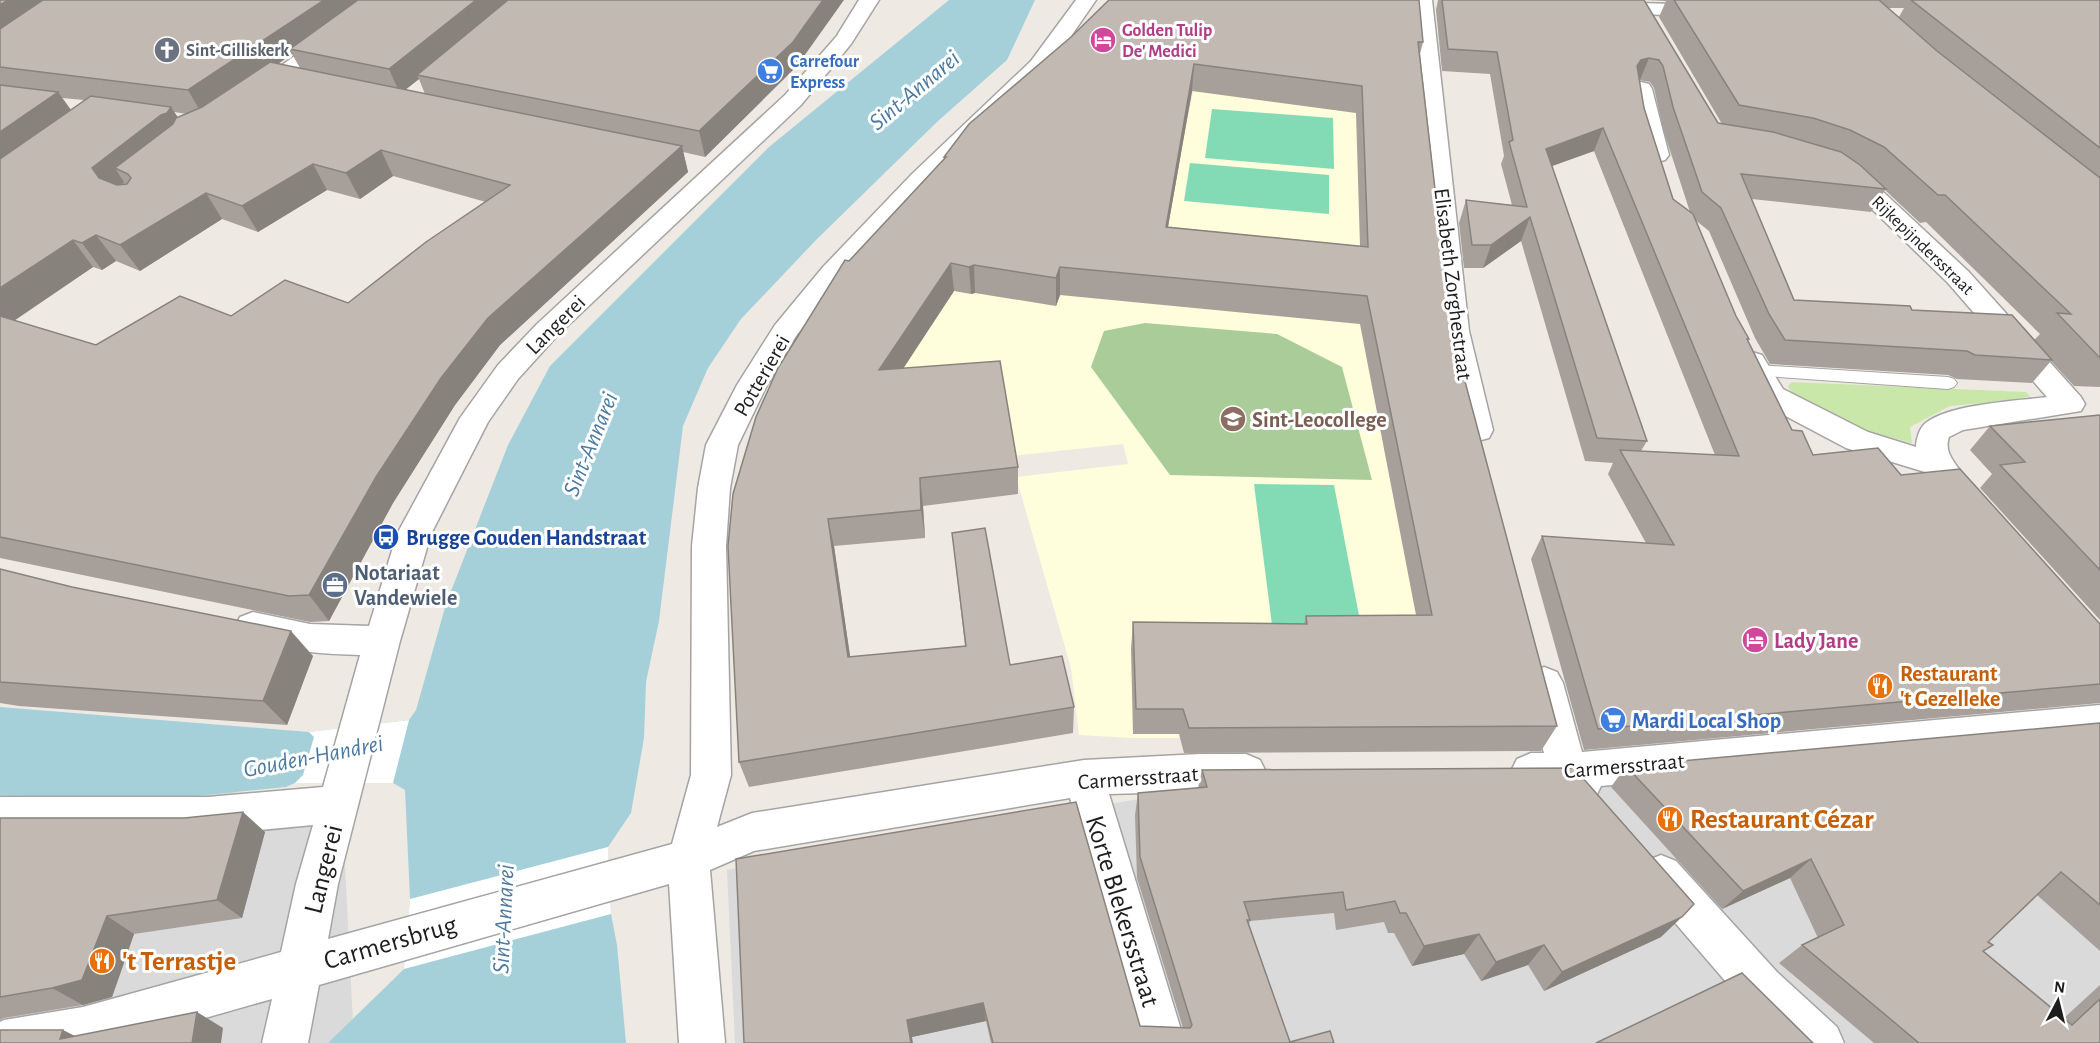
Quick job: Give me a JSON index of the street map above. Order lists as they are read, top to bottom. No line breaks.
{"streets":{"street":["Rijkepijndersstraat","Elisabeth Zorghestraat","Langerei","Potterierei","Carmersstraat","Korte Blekersstraat","Carmersbrug"]},"crossings":[["Langerei","Carmersbrug"],["Potterierei","Carmersstraat"],["Potterierei","Carmersbrug"],["Carmersstraat","Korte Blekersstraat"],["Carmersstraat","Carmersbrug"]],"water":["Sint-Annarei","Gouden-Handrei"],"places":{"hotel":["Golden Tulip De' Medici","Lady Jane"],"church":["Sint-Gilliskerk"],"supermarket":["Carrefour Express","Mardi Local Shop"],"school or university":["Sint-Leocollege"],"bus stop":["Brugge Gouden Handstraat"],"office":["Notariaat Vandewiele"],"restaurant":["Restaurant 't Gezelleke","Restaurant Cézar","'t Terrastje"]},"north":"top"}
